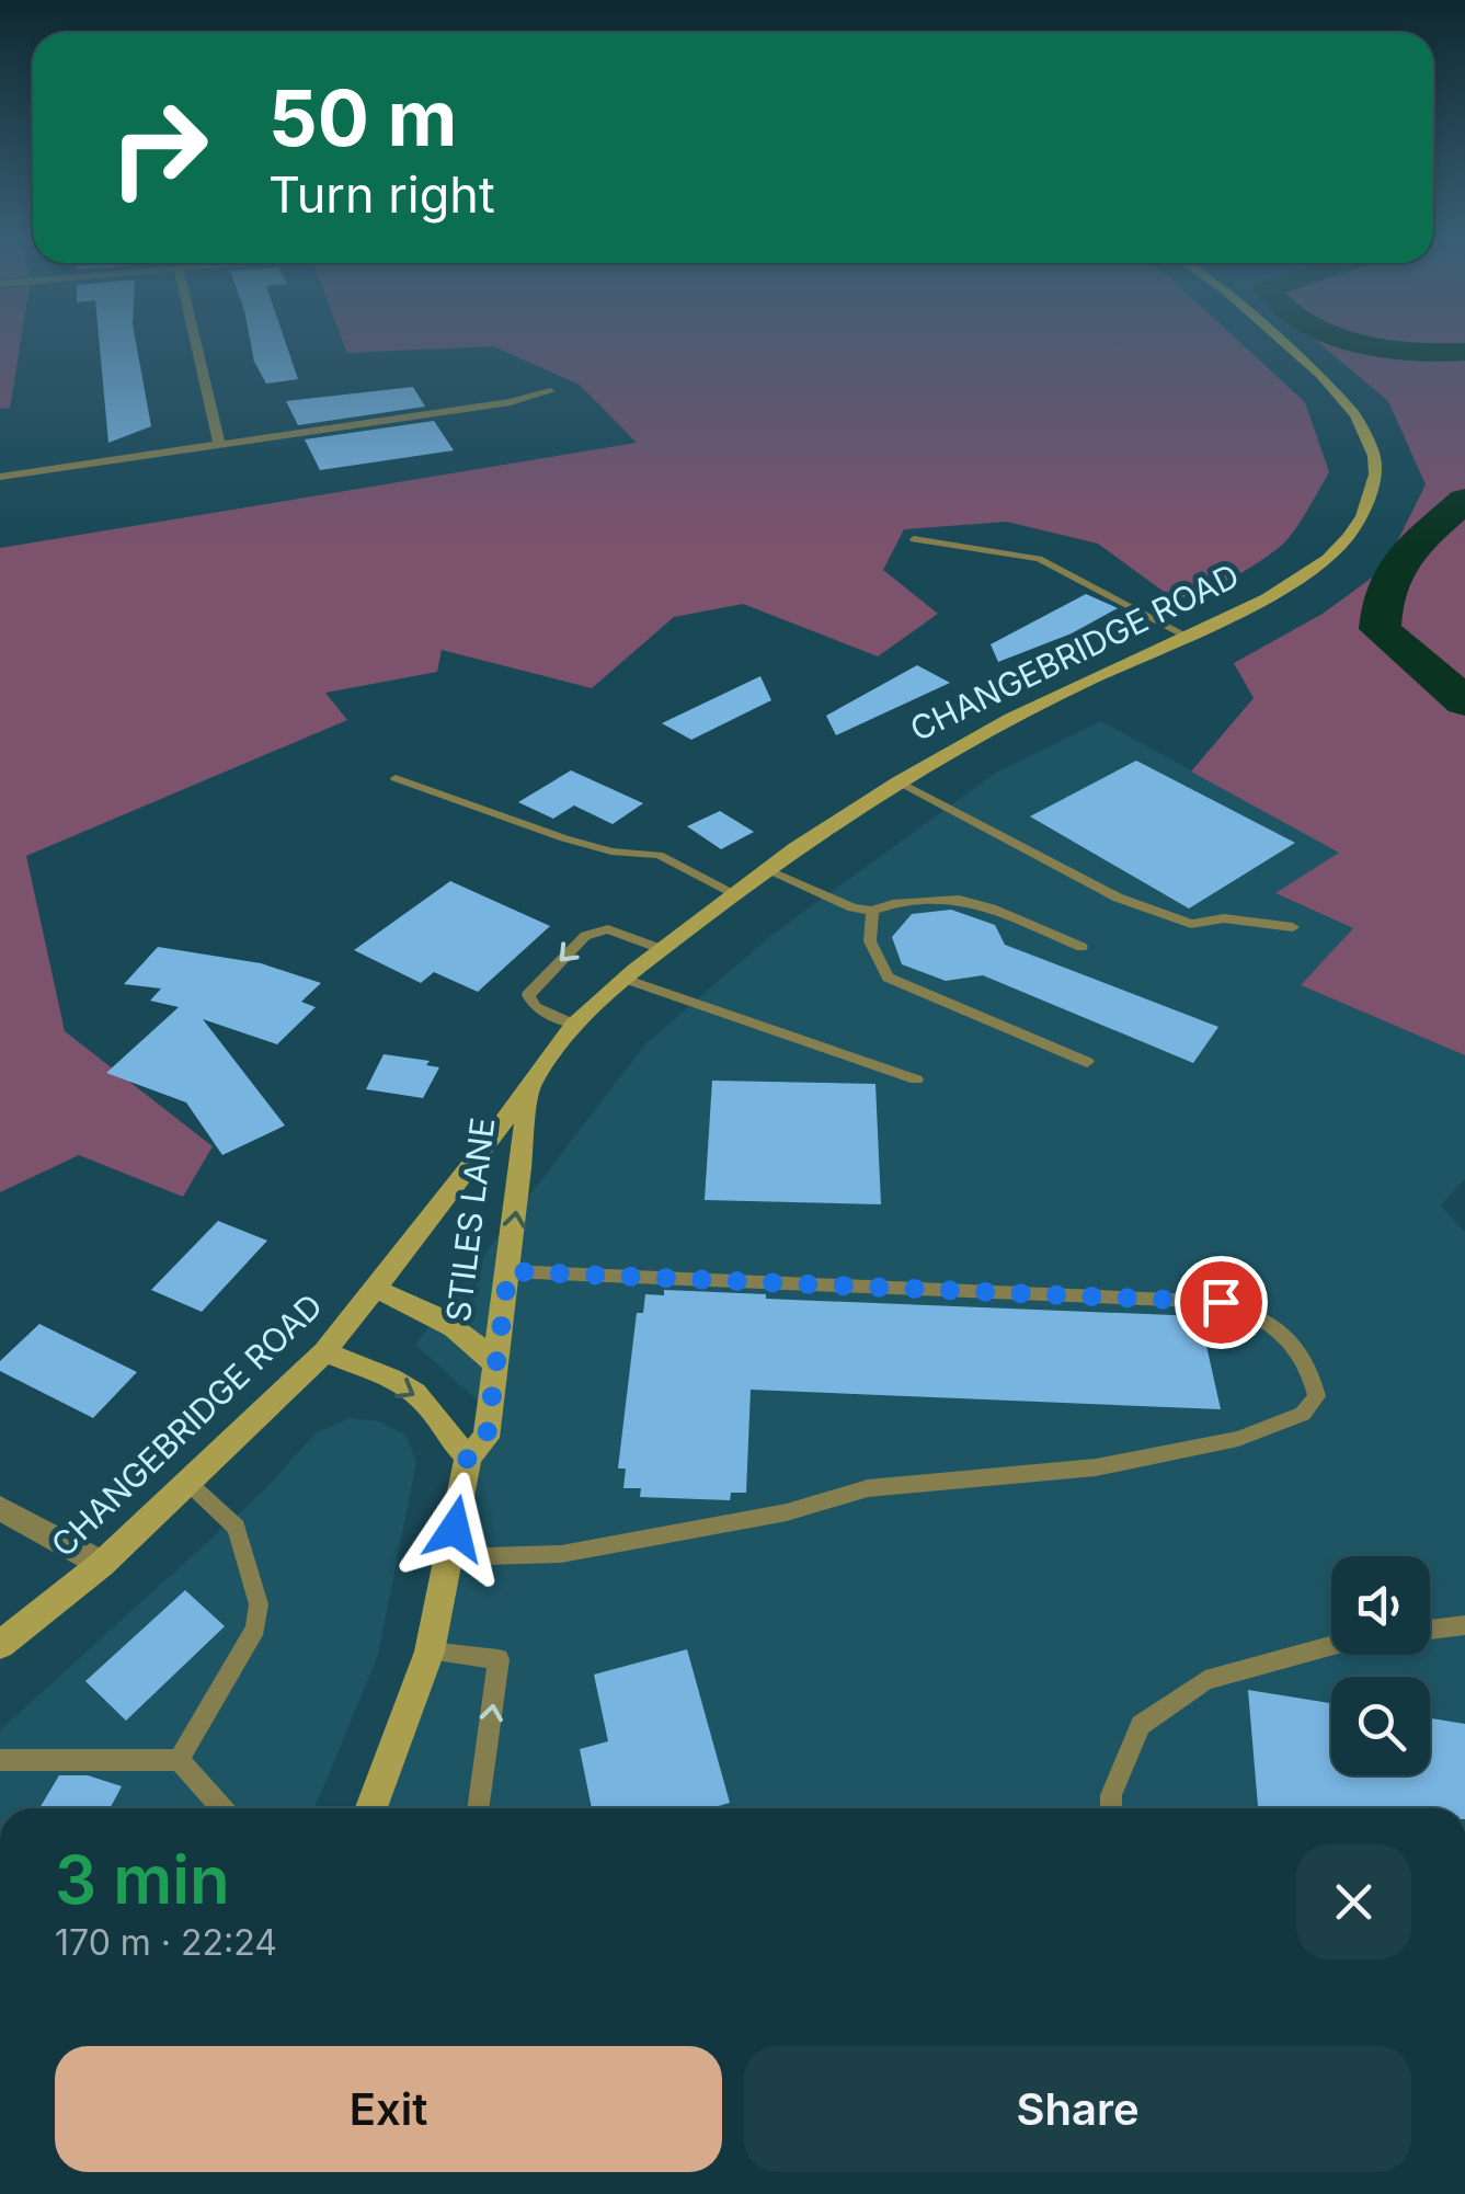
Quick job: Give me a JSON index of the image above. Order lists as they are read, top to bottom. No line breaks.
{"streets":{"main road":["CHANGEBRIDGE ROAD","STILES LANE"]},"crossings":[["CHANGEBRIDGE ROAD","STILES LANE"]],"page":{"turn":["50 m","Turn right"],"heading":["3 min","170 m · 22:24"],"buttons":["Exit","Share"]}}
